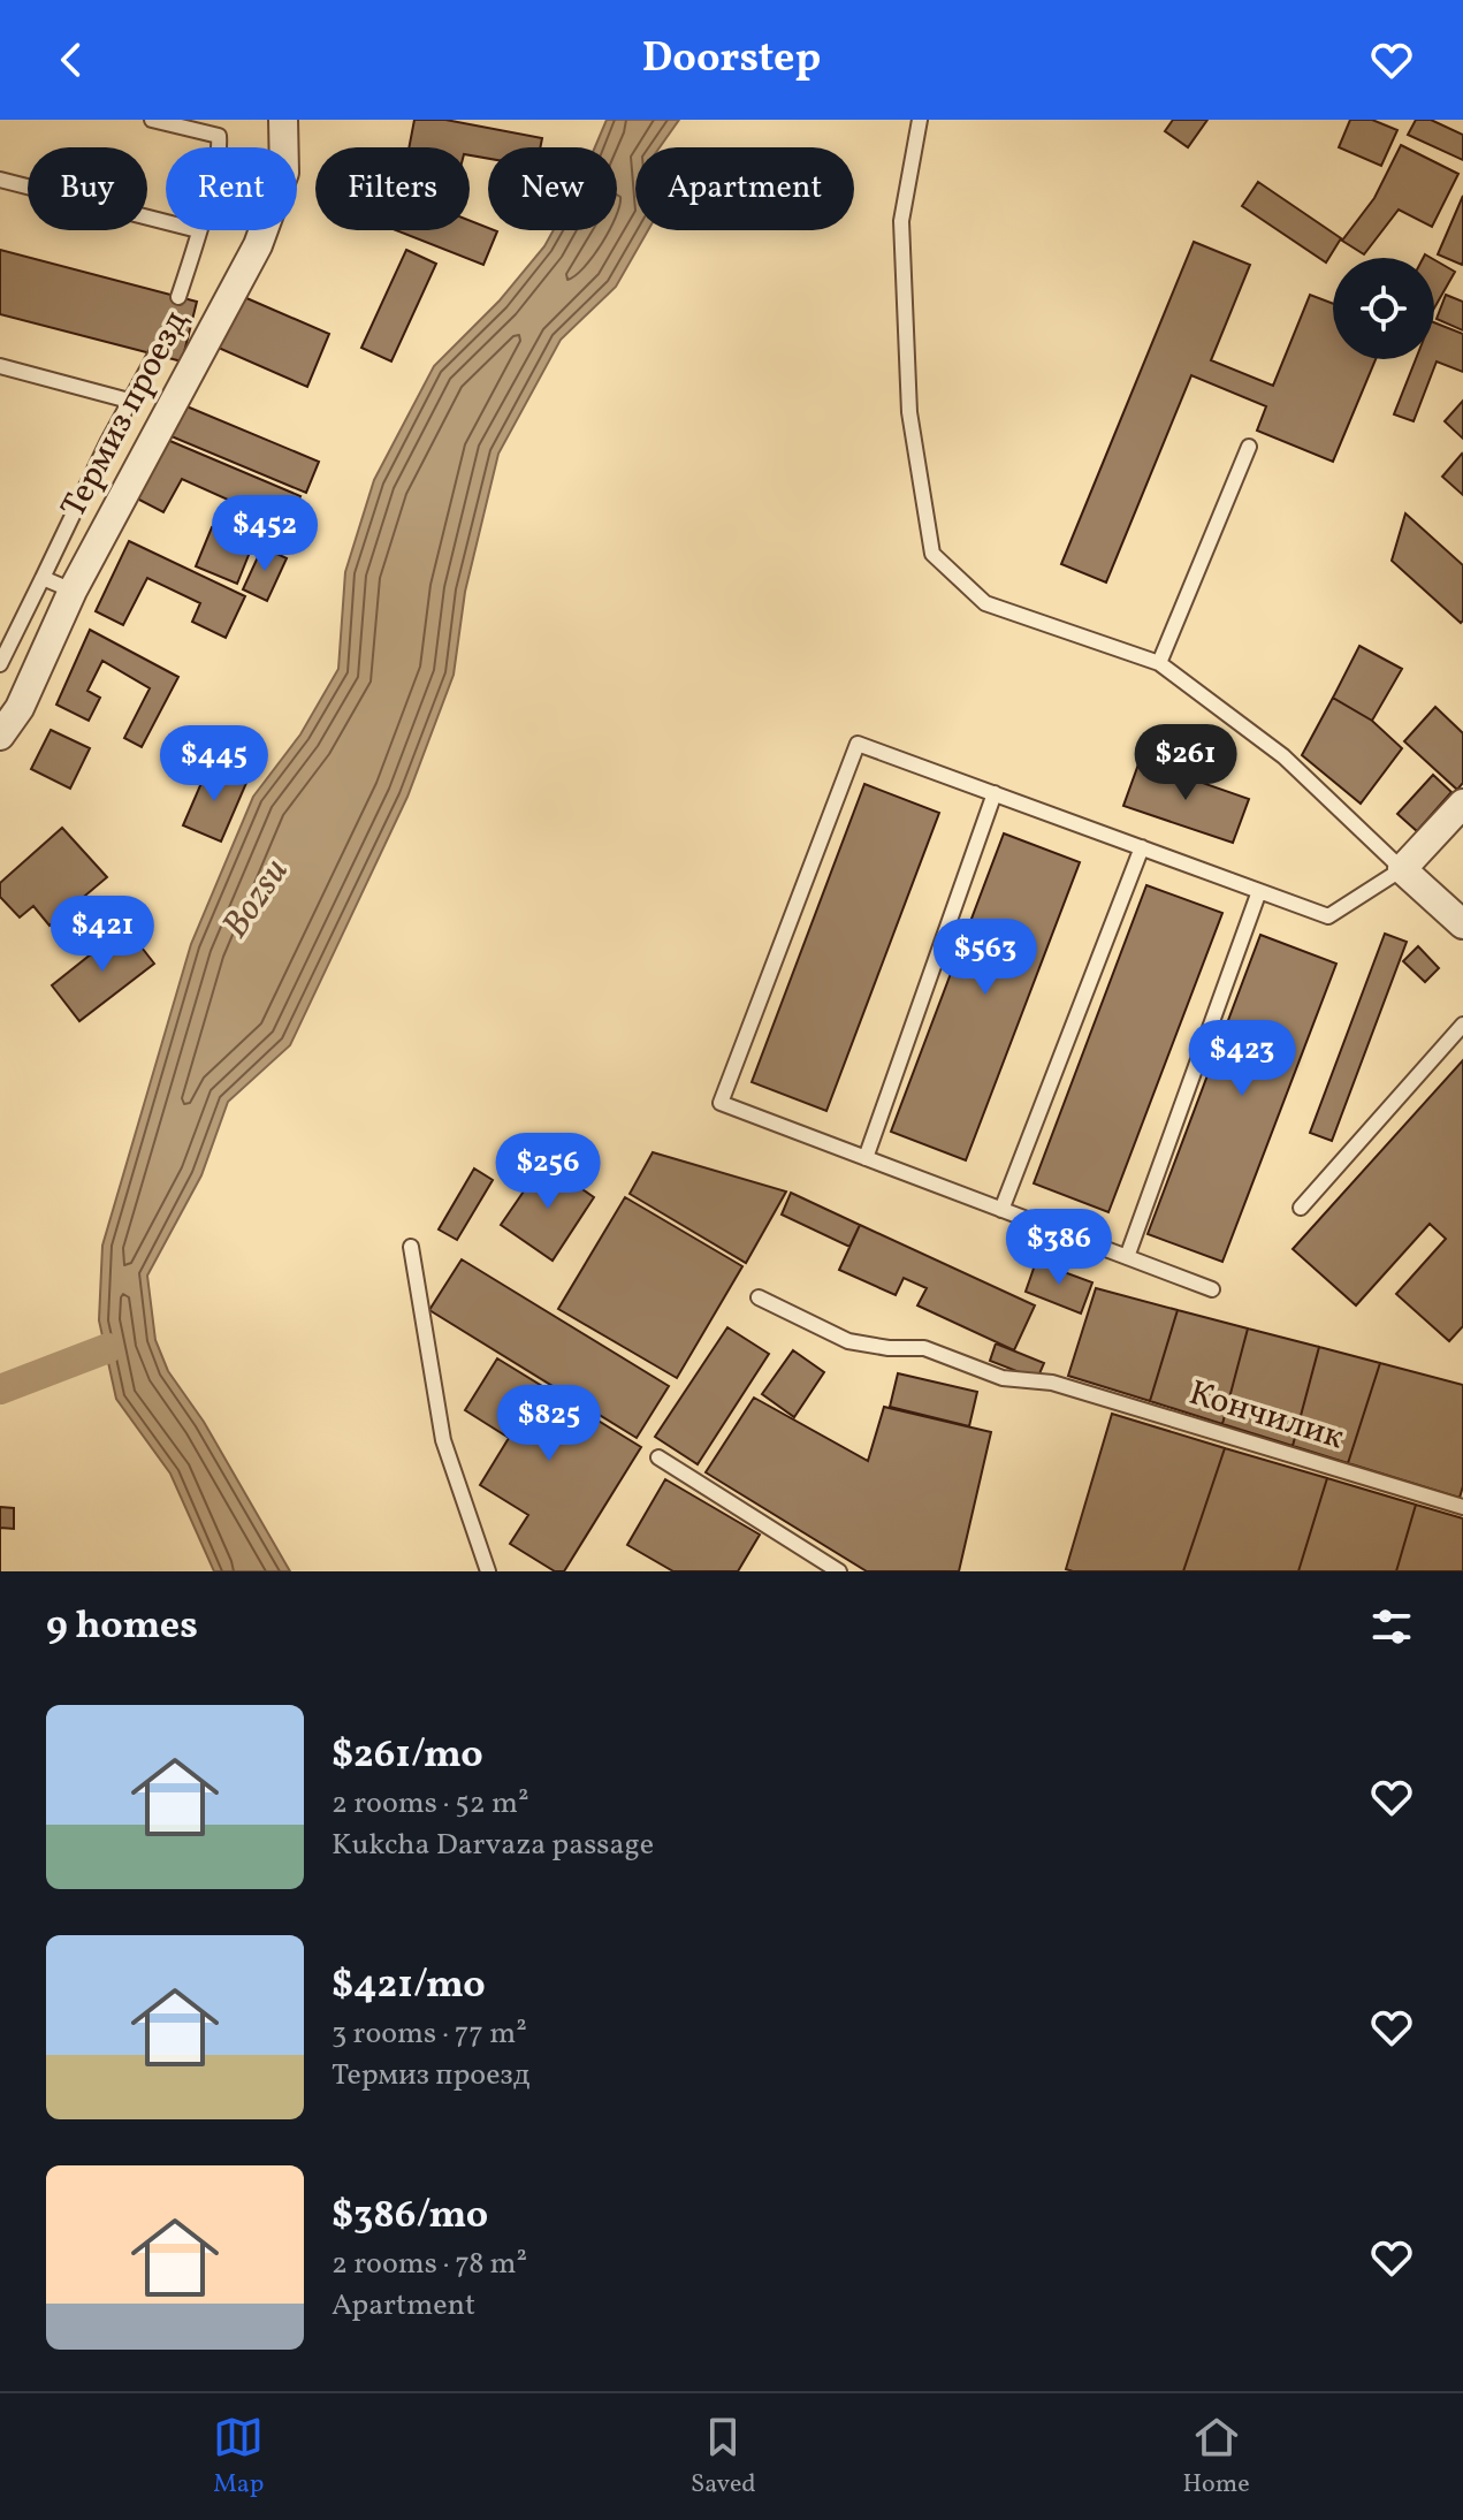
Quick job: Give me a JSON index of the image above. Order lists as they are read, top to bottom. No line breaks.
{"streets":{"street":["Термиз проезд"],"lane":["Кончилик"]},"water":["Bozsu"],"page":{"header":"Doorstep","chip":["Buy","Rent","Filters","New","Apartment"],"price":["$452","$261","$445","$421","$563","$423","$256","$386","$825"],"heading":"9 homes","list":[{"name":"$261/mo","note":"2 rooms · 52 m² · Kukcha Darvaza passage"},{"name":"$421/mo","note":"3 rooms · 77 m² · Термиз проезд"},{"name":"$386/mo","note":"2 rooms · 78 m² · Apartment"}],"tabs":["Map","Saved","Home"]}}
